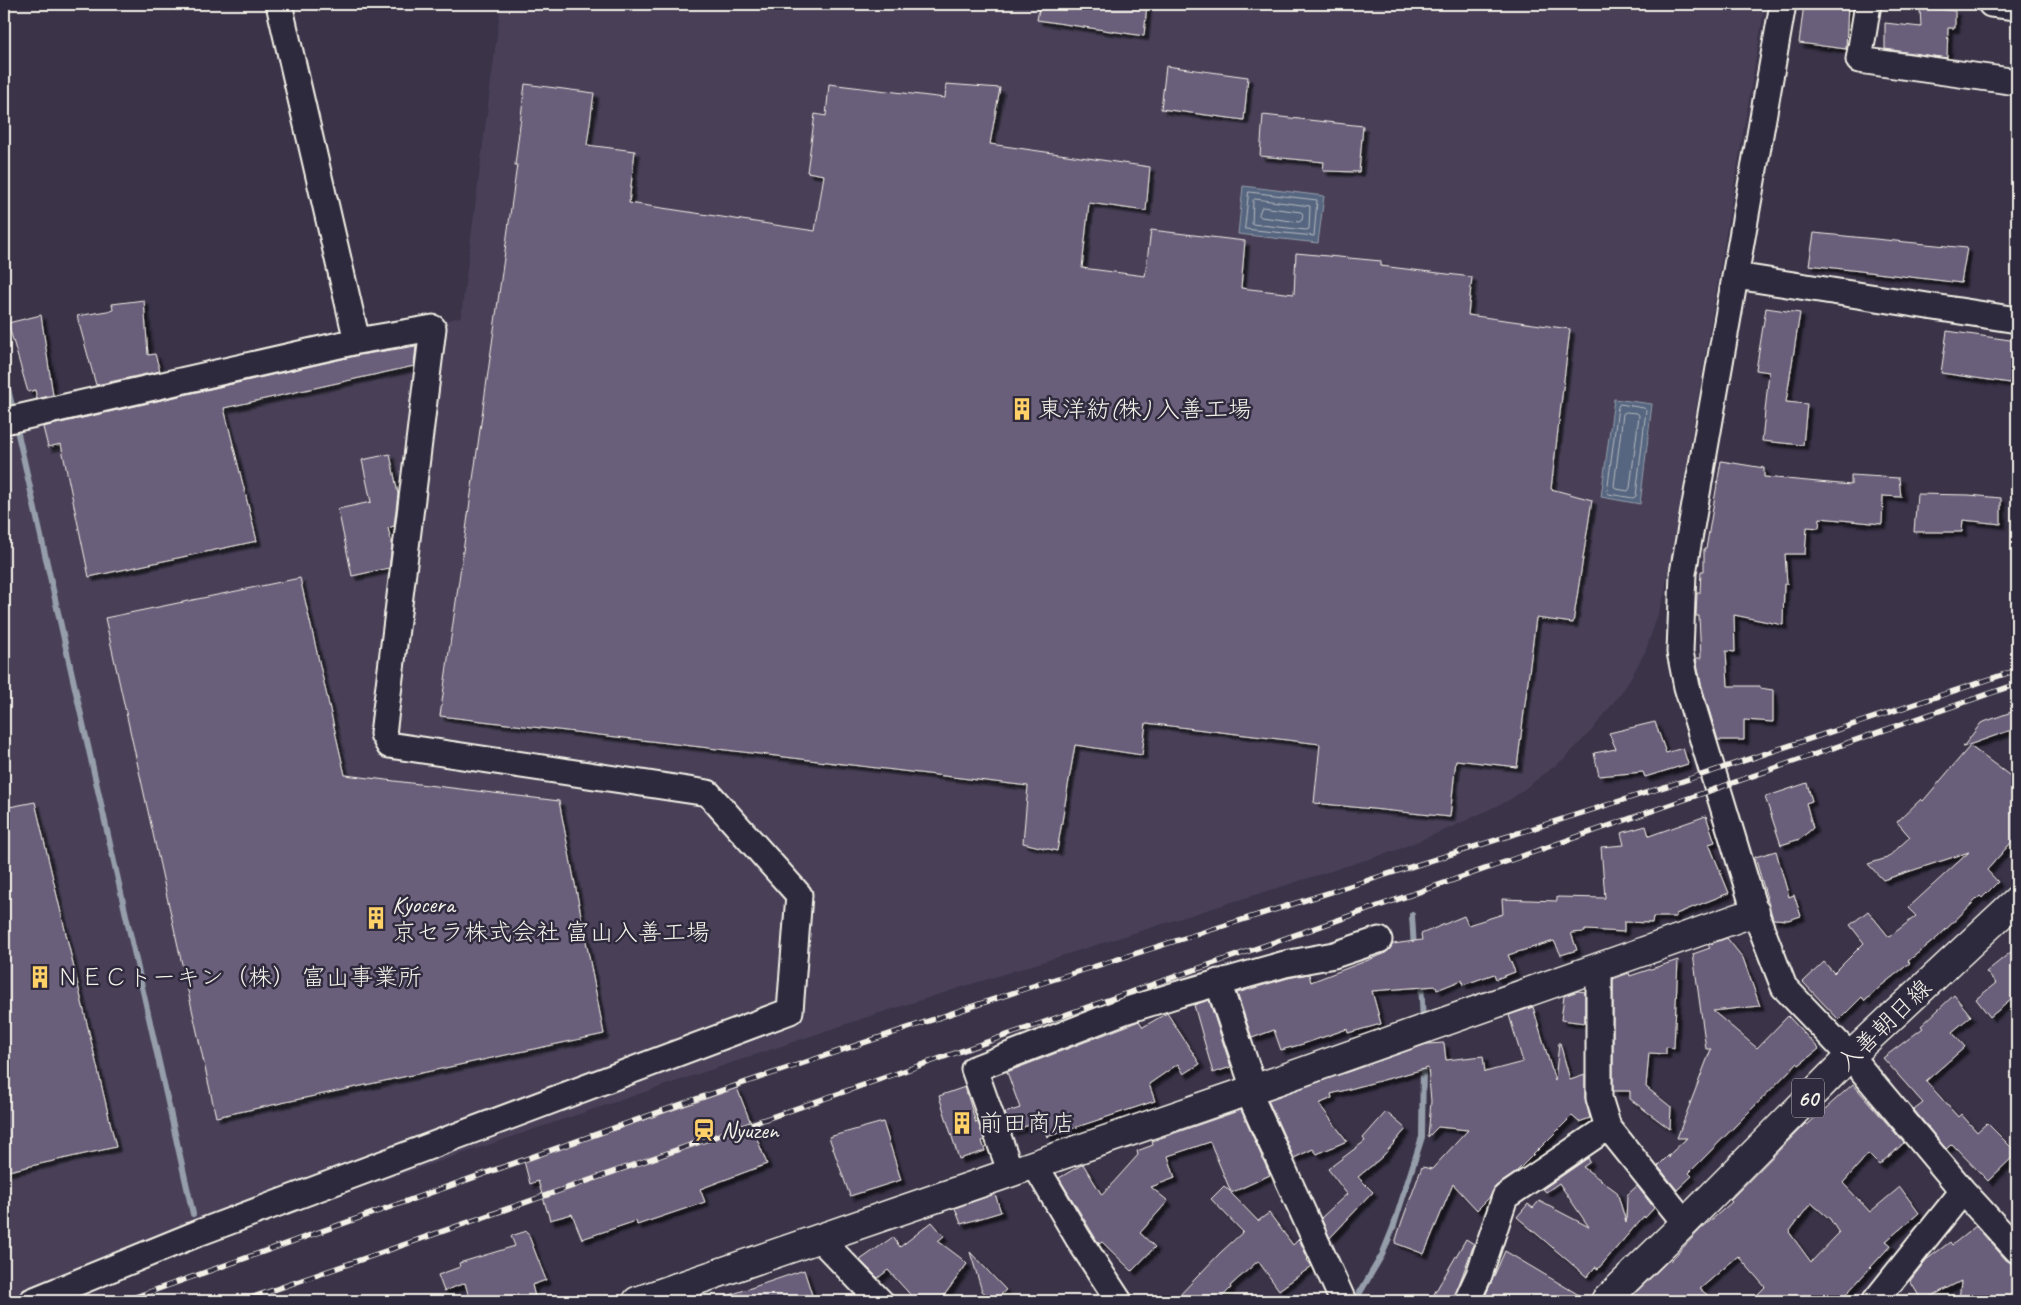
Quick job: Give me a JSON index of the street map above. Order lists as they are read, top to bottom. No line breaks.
{"streets":{"street":["入善朝日線","60"]},"places":{"building":["東洋紡(株) 入善工場","Kyocera 京セラ株式会社 富山入善工場","ＮＥＣトーキン（株） 富山事業所","前田商店"],"station":["Nyuzen"]}}
